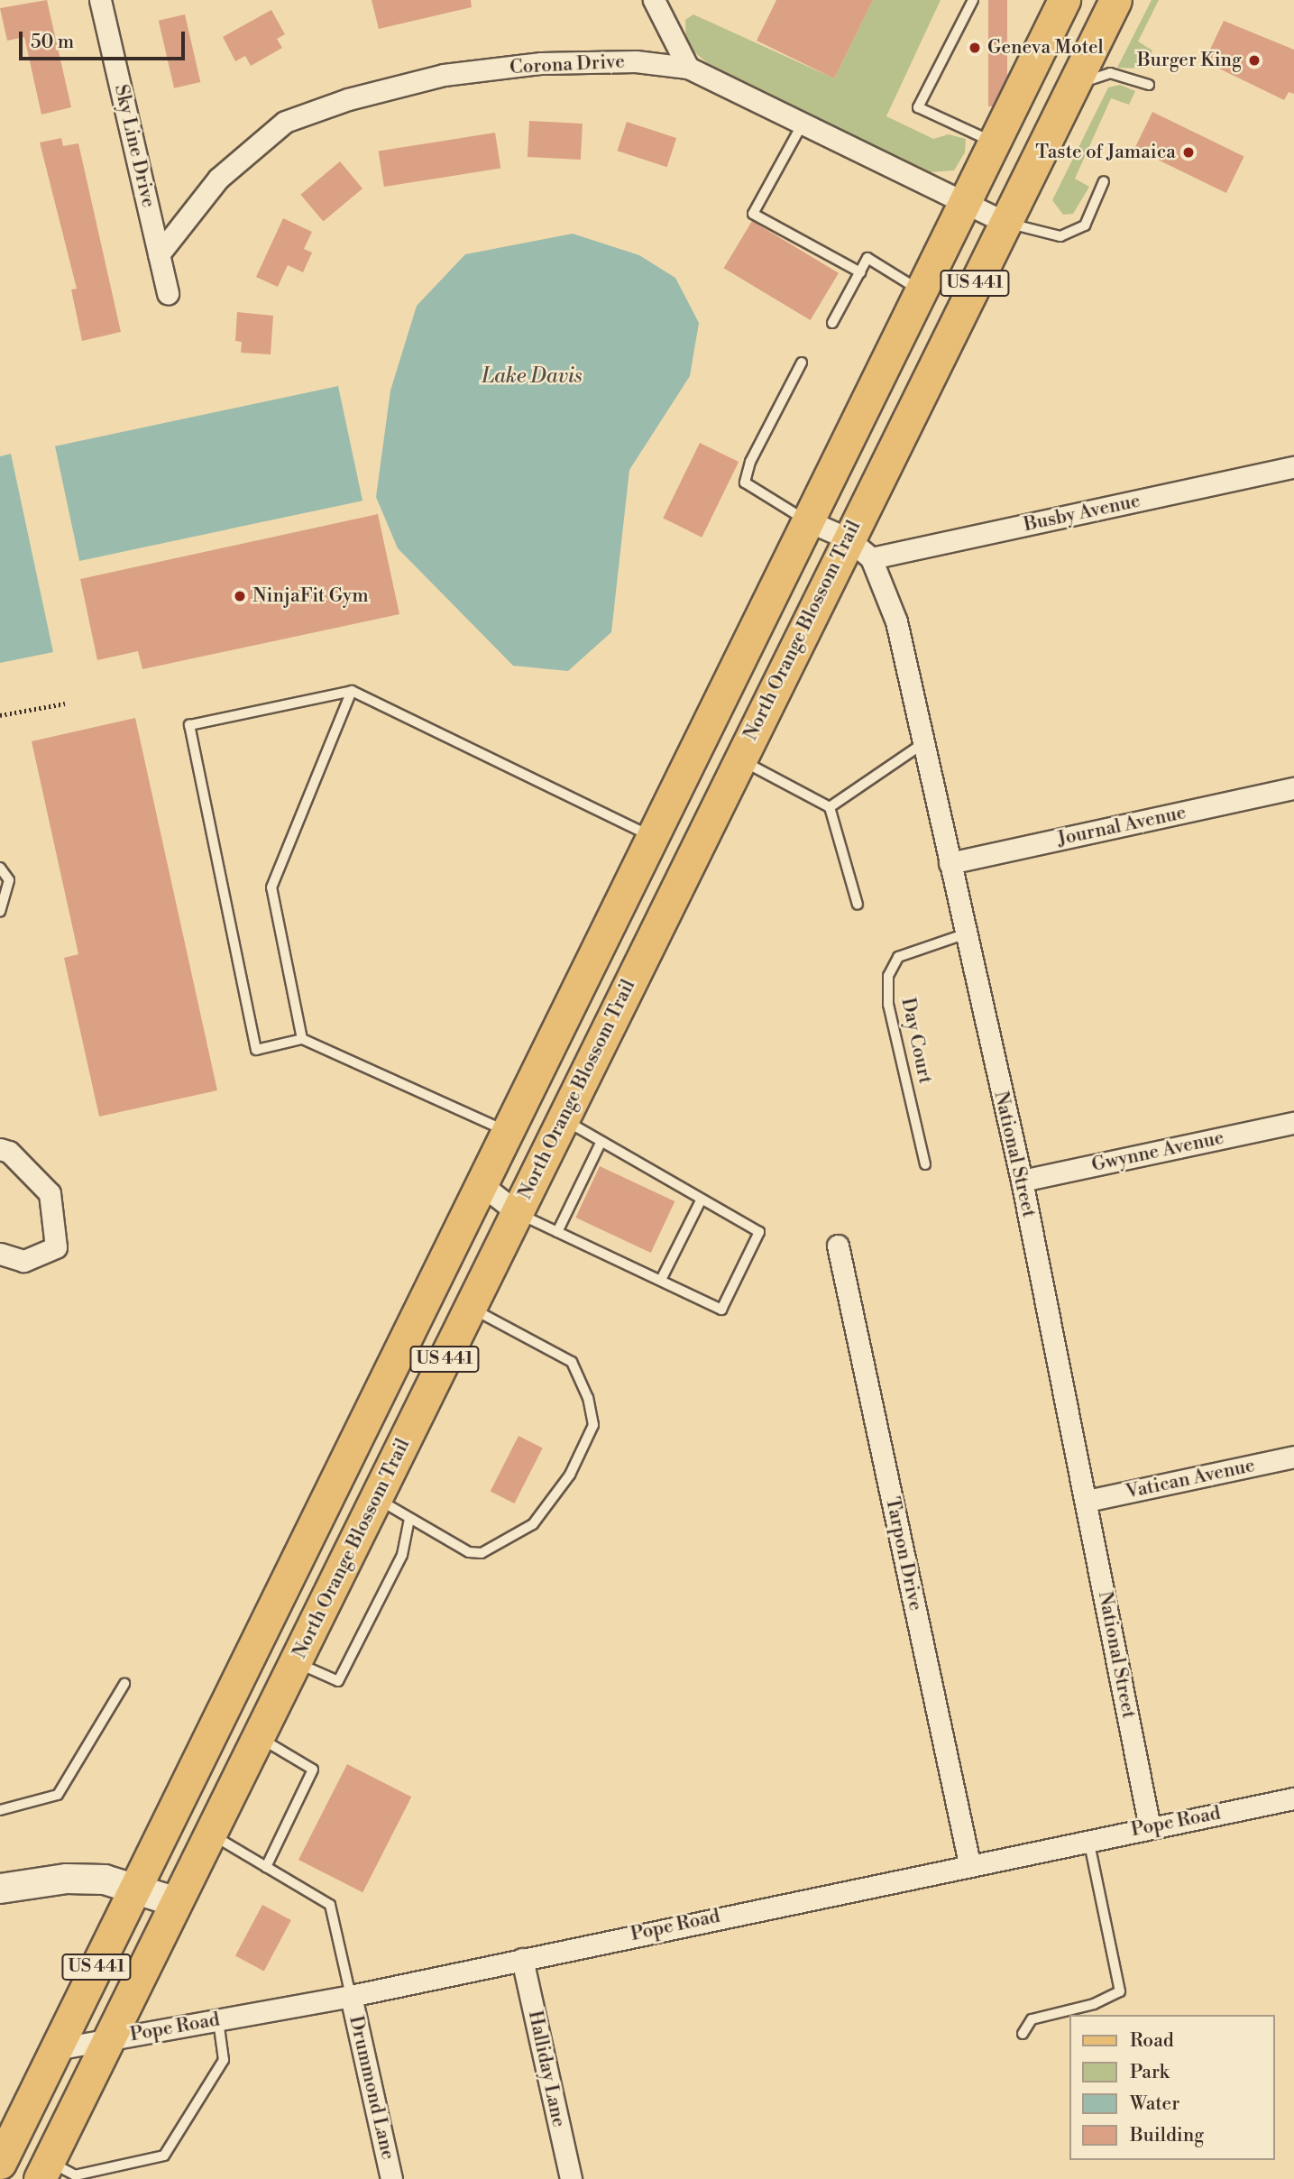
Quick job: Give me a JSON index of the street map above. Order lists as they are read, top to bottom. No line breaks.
{"streets":{"main road":["US 441","North Orange Blossom Trail"],"street":["Corona Drive","Sky Line Drive","Busby Avenue","Journal Avenue","Gwynne Avenue","National Street","Vatican Avenue","Tarpon Drive","Pope Road","Halliday Lane","Drummond Lane"],"lane":["Day Court"]},"crossings":[["Corona Drive","Sky Line Drive"],["Corona Drive","US 441"],["Corona Drive","North Orange Blossom Trail"],["US 441","Pope Road"],["Busby Avenue","North Orange Blossom Trail"],["Busby Avenue","National Street"],["North Orange Blossom Trail","National Street"],["North Orange Blossom Trail","Pope Road"],["Journal Avenue","National Street"],["Day Court","National Street"],["Gwynne Avenue","National Street"],["National Street","Vatican Avenue"],["National Street","Pope Road"],["Tarpon Drive","Pope Road"],["Pope Road","Halliday Lane"],["Pope Road","Drummond Lane"]],"water":["Lake Davis"],"places":["Geneva Motel","Burger King","Taste of Jamaica","NinjaFit Gym"],"legend":["Road","Park","Water","Building"],"scale_bar":"50 m"}
